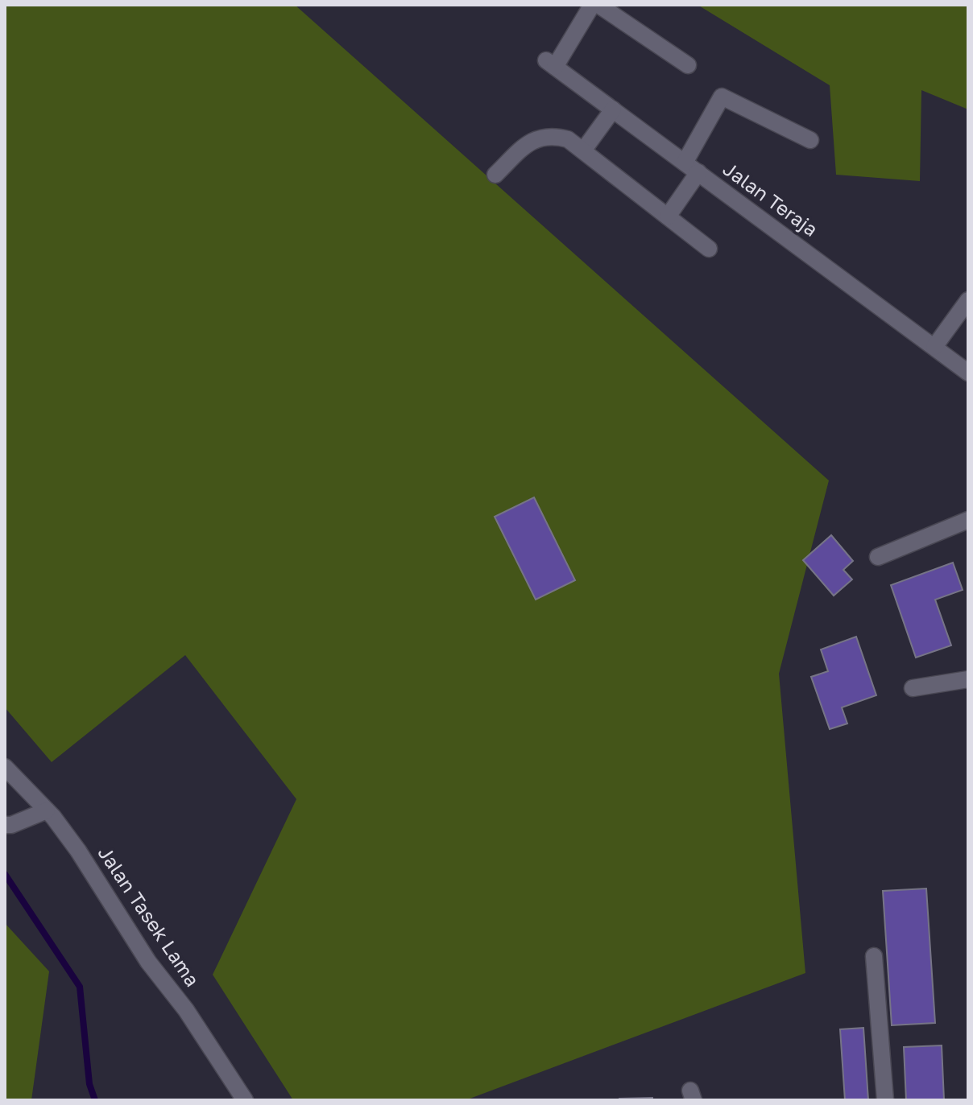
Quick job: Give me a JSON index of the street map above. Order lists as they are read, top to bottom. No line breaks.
{"streets":{"street":["Jalan Teraja","Jalan Tasek Lama"]}}
